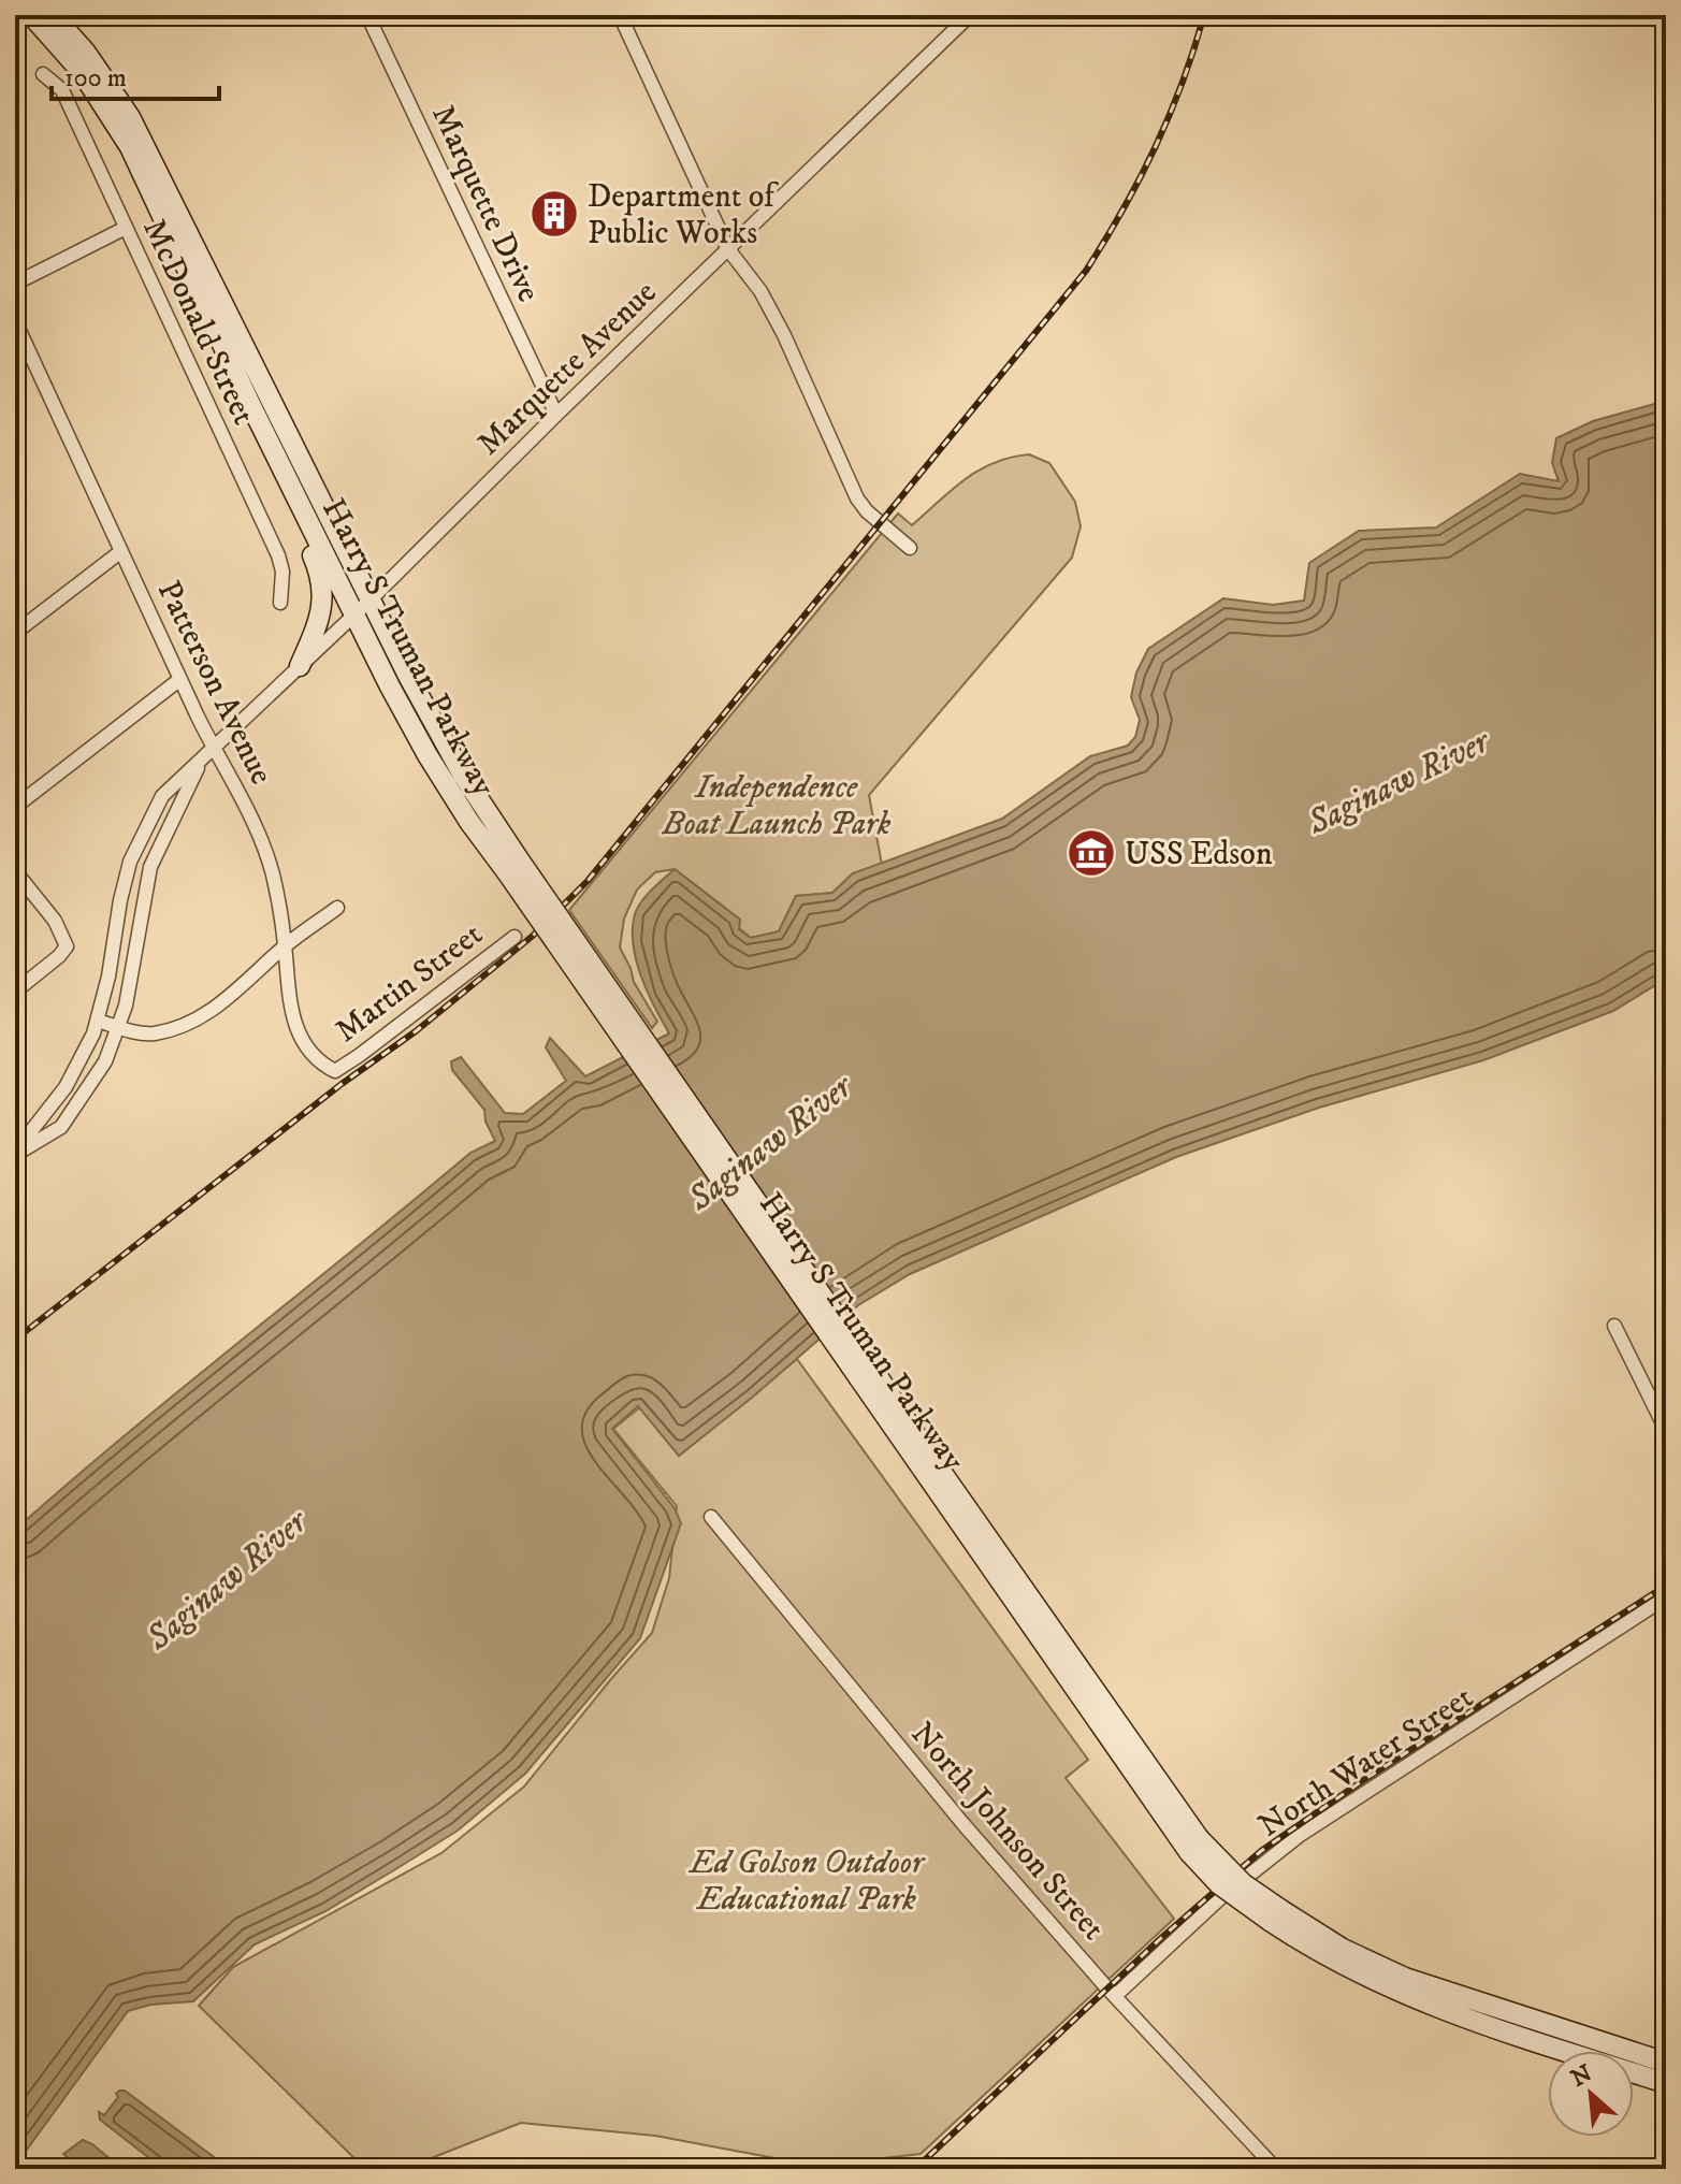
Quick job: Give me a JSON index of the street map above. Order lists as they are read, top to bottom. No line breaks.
{"streets":{"main road":["Harry S Truman Parkway"],"street":["Marquette Drive","McDonald Street","Marquette Avenue","Patterson Avenue","Martin Street","North Water Street","North Johnson Street"]},"crossings":[["Marquette Drive","Marquette Avenue"],["Marquette Avenue","Harry S Truman Parkway"],["Marquette Avenue","Patterson Avenue"],["Patterson Avenue","Martin Street"],["North Water Street","North Johnson Street"]],"water":["Saginaw River"],"parks":["Independence Boat Launch Park","Ed Golson Outdoor Educational Park"],"places":{"building":["Department of Public Works"],"museum":["USS Edson"]},"scale_bar":"100 m","north":"top left"}
